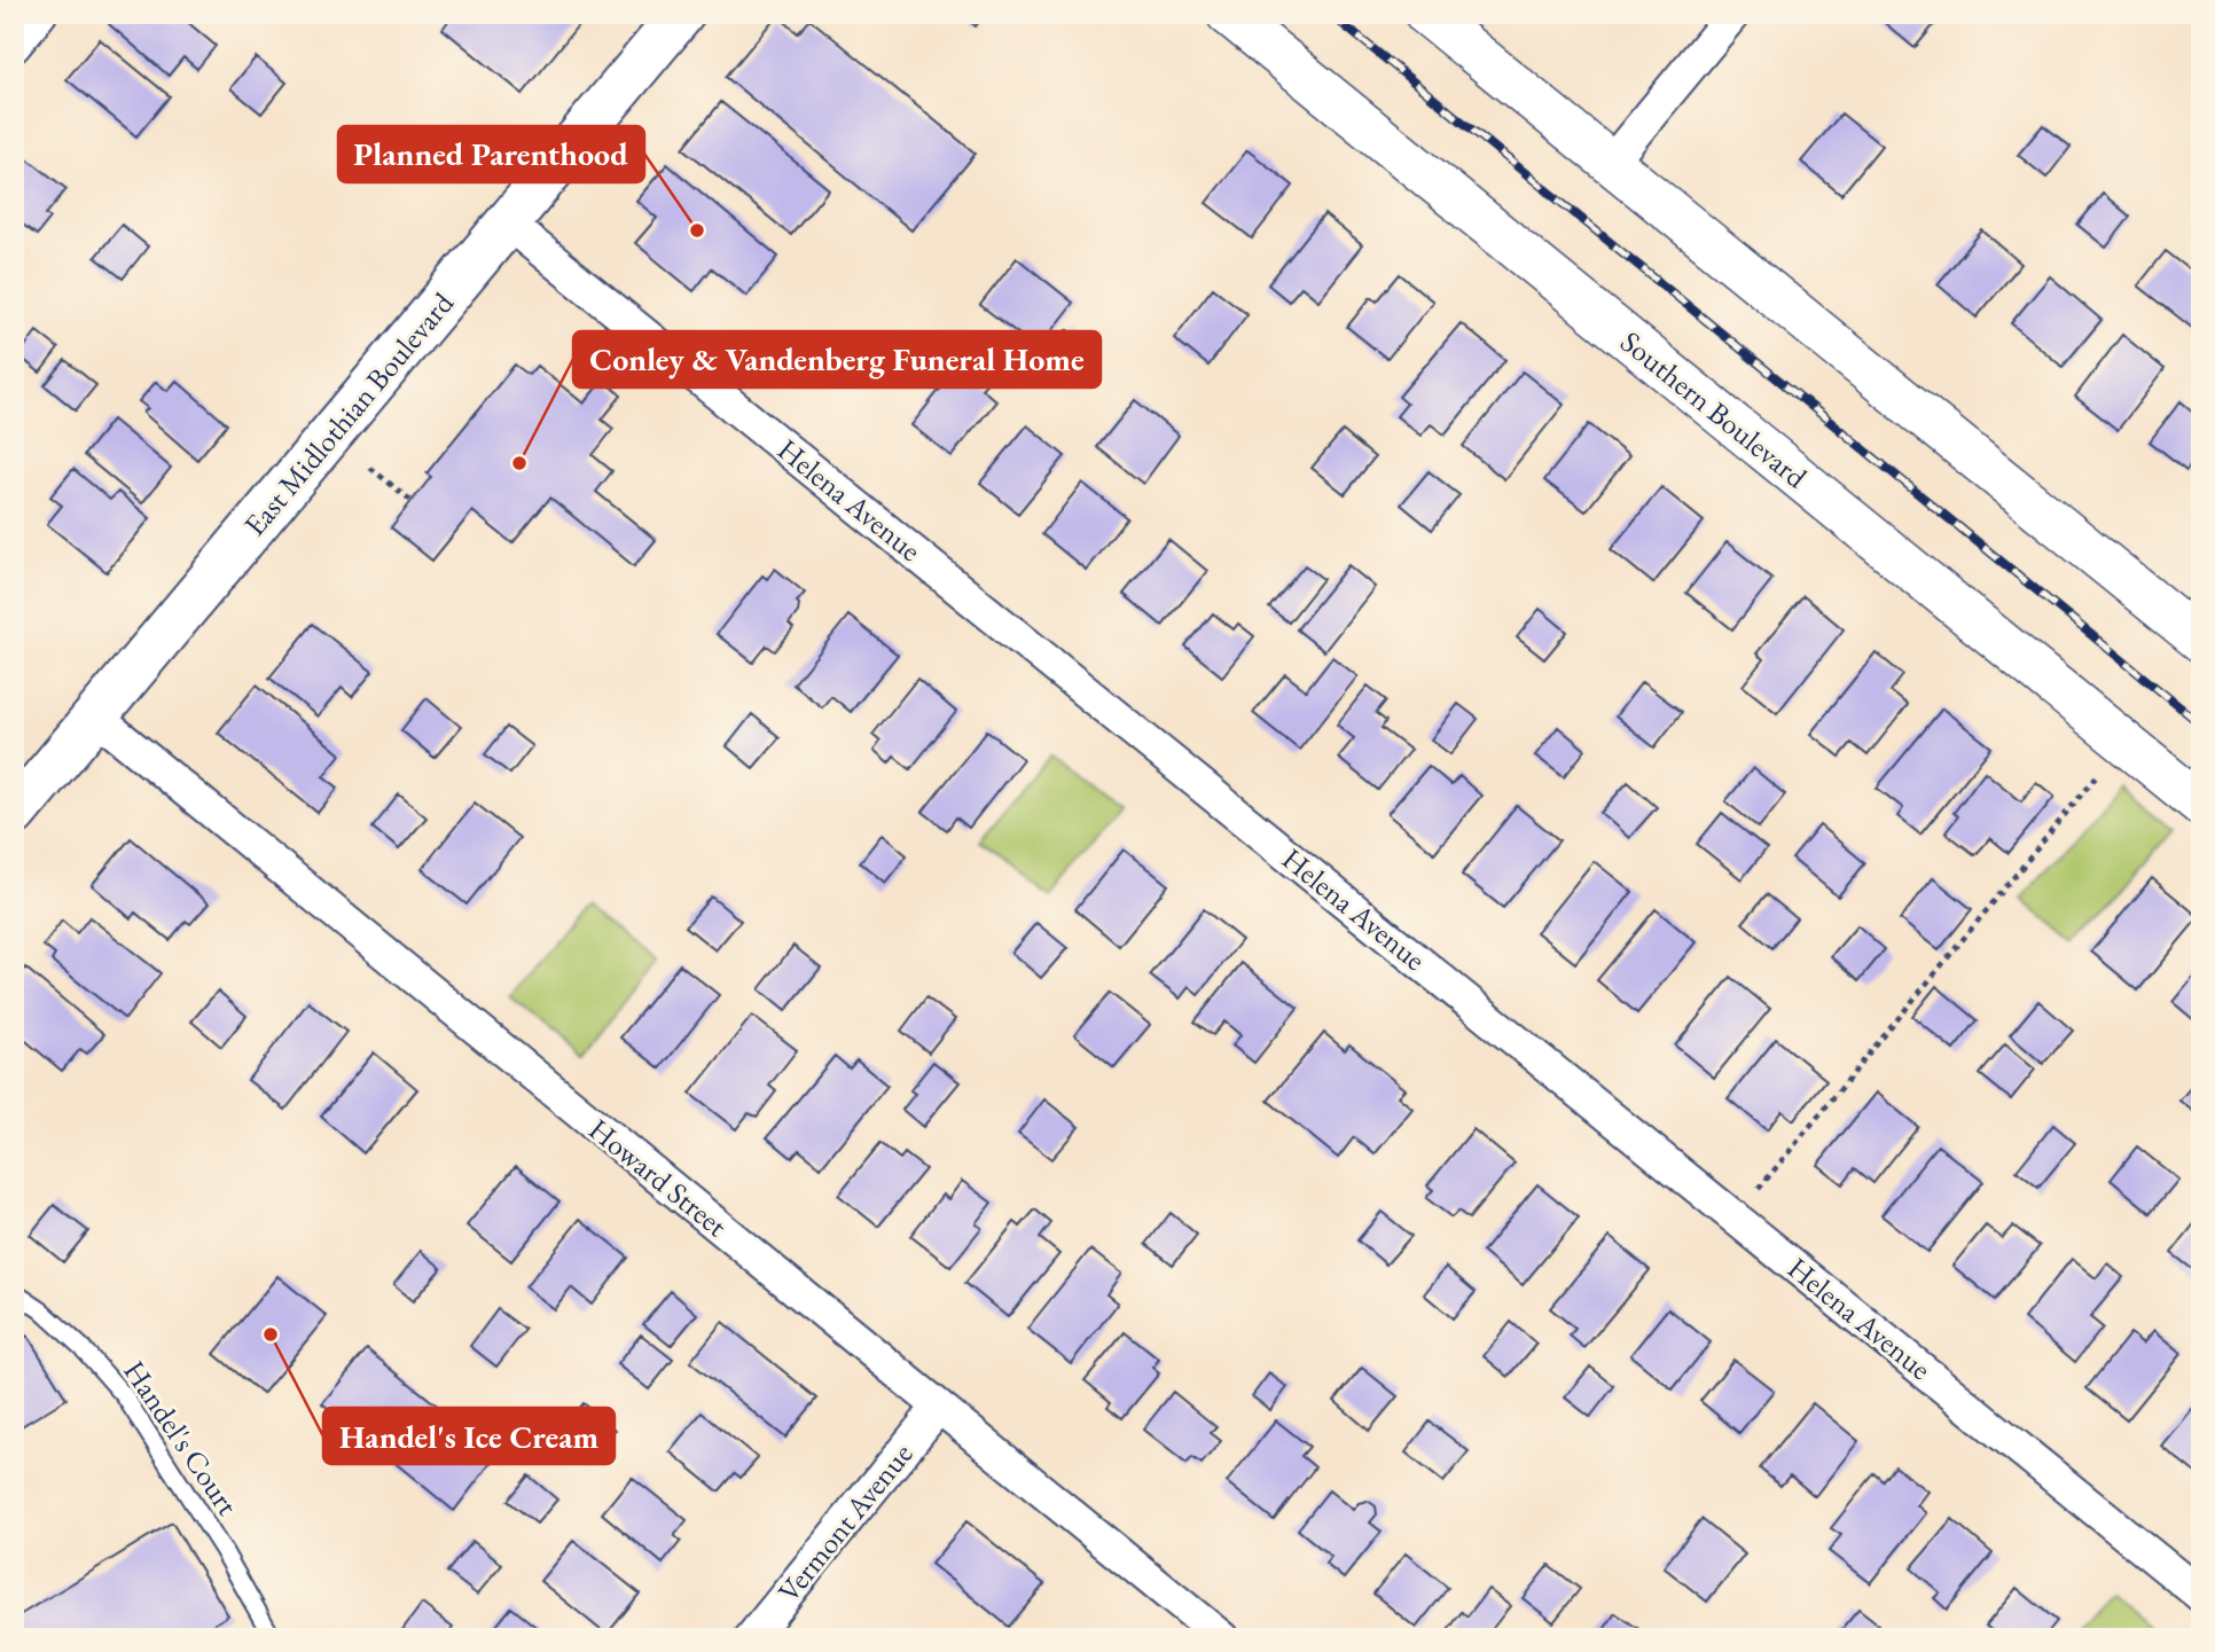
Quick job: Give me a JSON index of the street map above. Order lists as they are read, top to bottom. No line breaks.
{"streets":{"main road":["East Midlothian Boulevard"],"street":["Southern Boulevard","Helena Avenue","Howard Street","Vermont Avenue"],"lane":["Handel's Court"]},"crossings":[["East Midlothian Boulevard","Helena Avenue"],["East Midlothian Boulevard","Howard Street"],["Howard Street","Vermont Avenue"]],"places":["Planned Parenthood","Conley & Vandenberg Funeral Home","Handel's Ice Cream"]}
